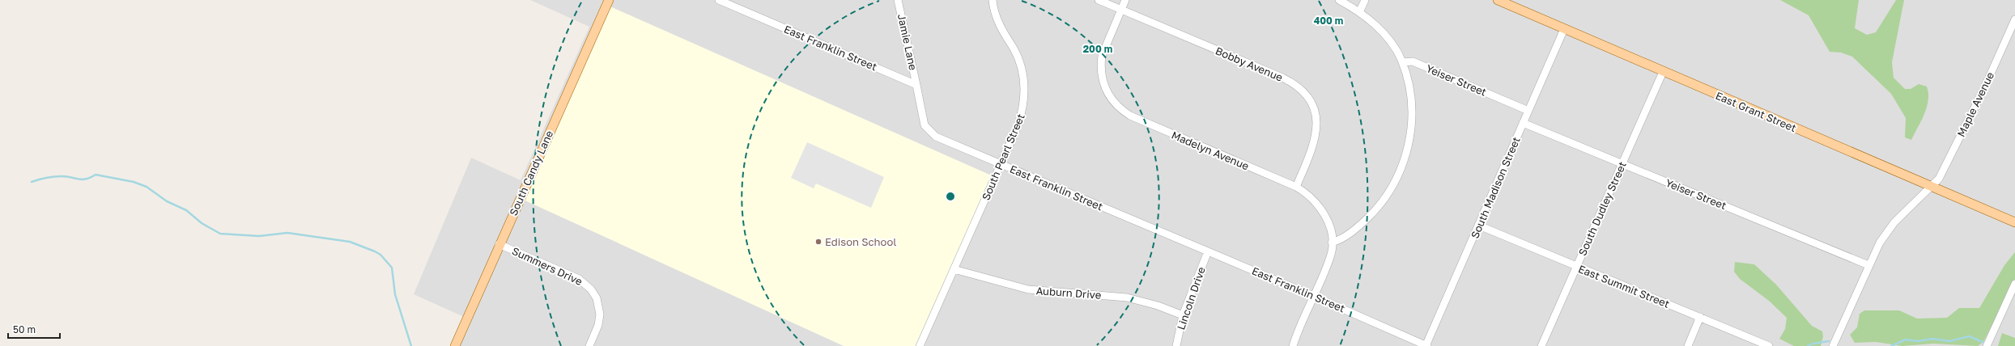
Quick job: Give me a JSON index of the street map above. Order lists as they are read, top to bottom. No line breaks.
{"streets":{"main road":["East Grant Street","South Candy Lane"],"street":["Jamie Lane","East Franklin Street","Bobby Avenue","Yeiser Street","Maple Avenue","Madelyn Avenue","South Pearl Street","South Madison Street","South Dudley Street","Summers Drive","East Summit Street","Auburn Drive","Lincoln Drive"]},"crossings":[["Jamie Lane","East Franklin Street"],["East Franklin Street","Madelyn Avenue"],["East Franklin Street","South Pearl Street"],["East Franklin Street","South Madison Street"],["East Franklin Street","Lincoln Drive"],["Bobby Avenue","Madelyn Avenue"],["Yeiser Street","Maple Avenue"],["Yeiser Street","South Madison Street"],["Yeiser Street","South Dudley Street"],["Maple Avenue","East Grant Street"],["East Grant Street","South Madison Street"],["East Grant Street","South Dudley Street"],["South Pearl Street","Auburn Drive"],["South Candy Lane","Summers Drive"],["South Madison Street","East Summit Street"],["South Dudley Street","East Summit Street"],["Auburn Drive","Lincoln Drive"]],"places":["Edison School"],"scale_bar":"50 m","rings":["400 m","200 m"]}
